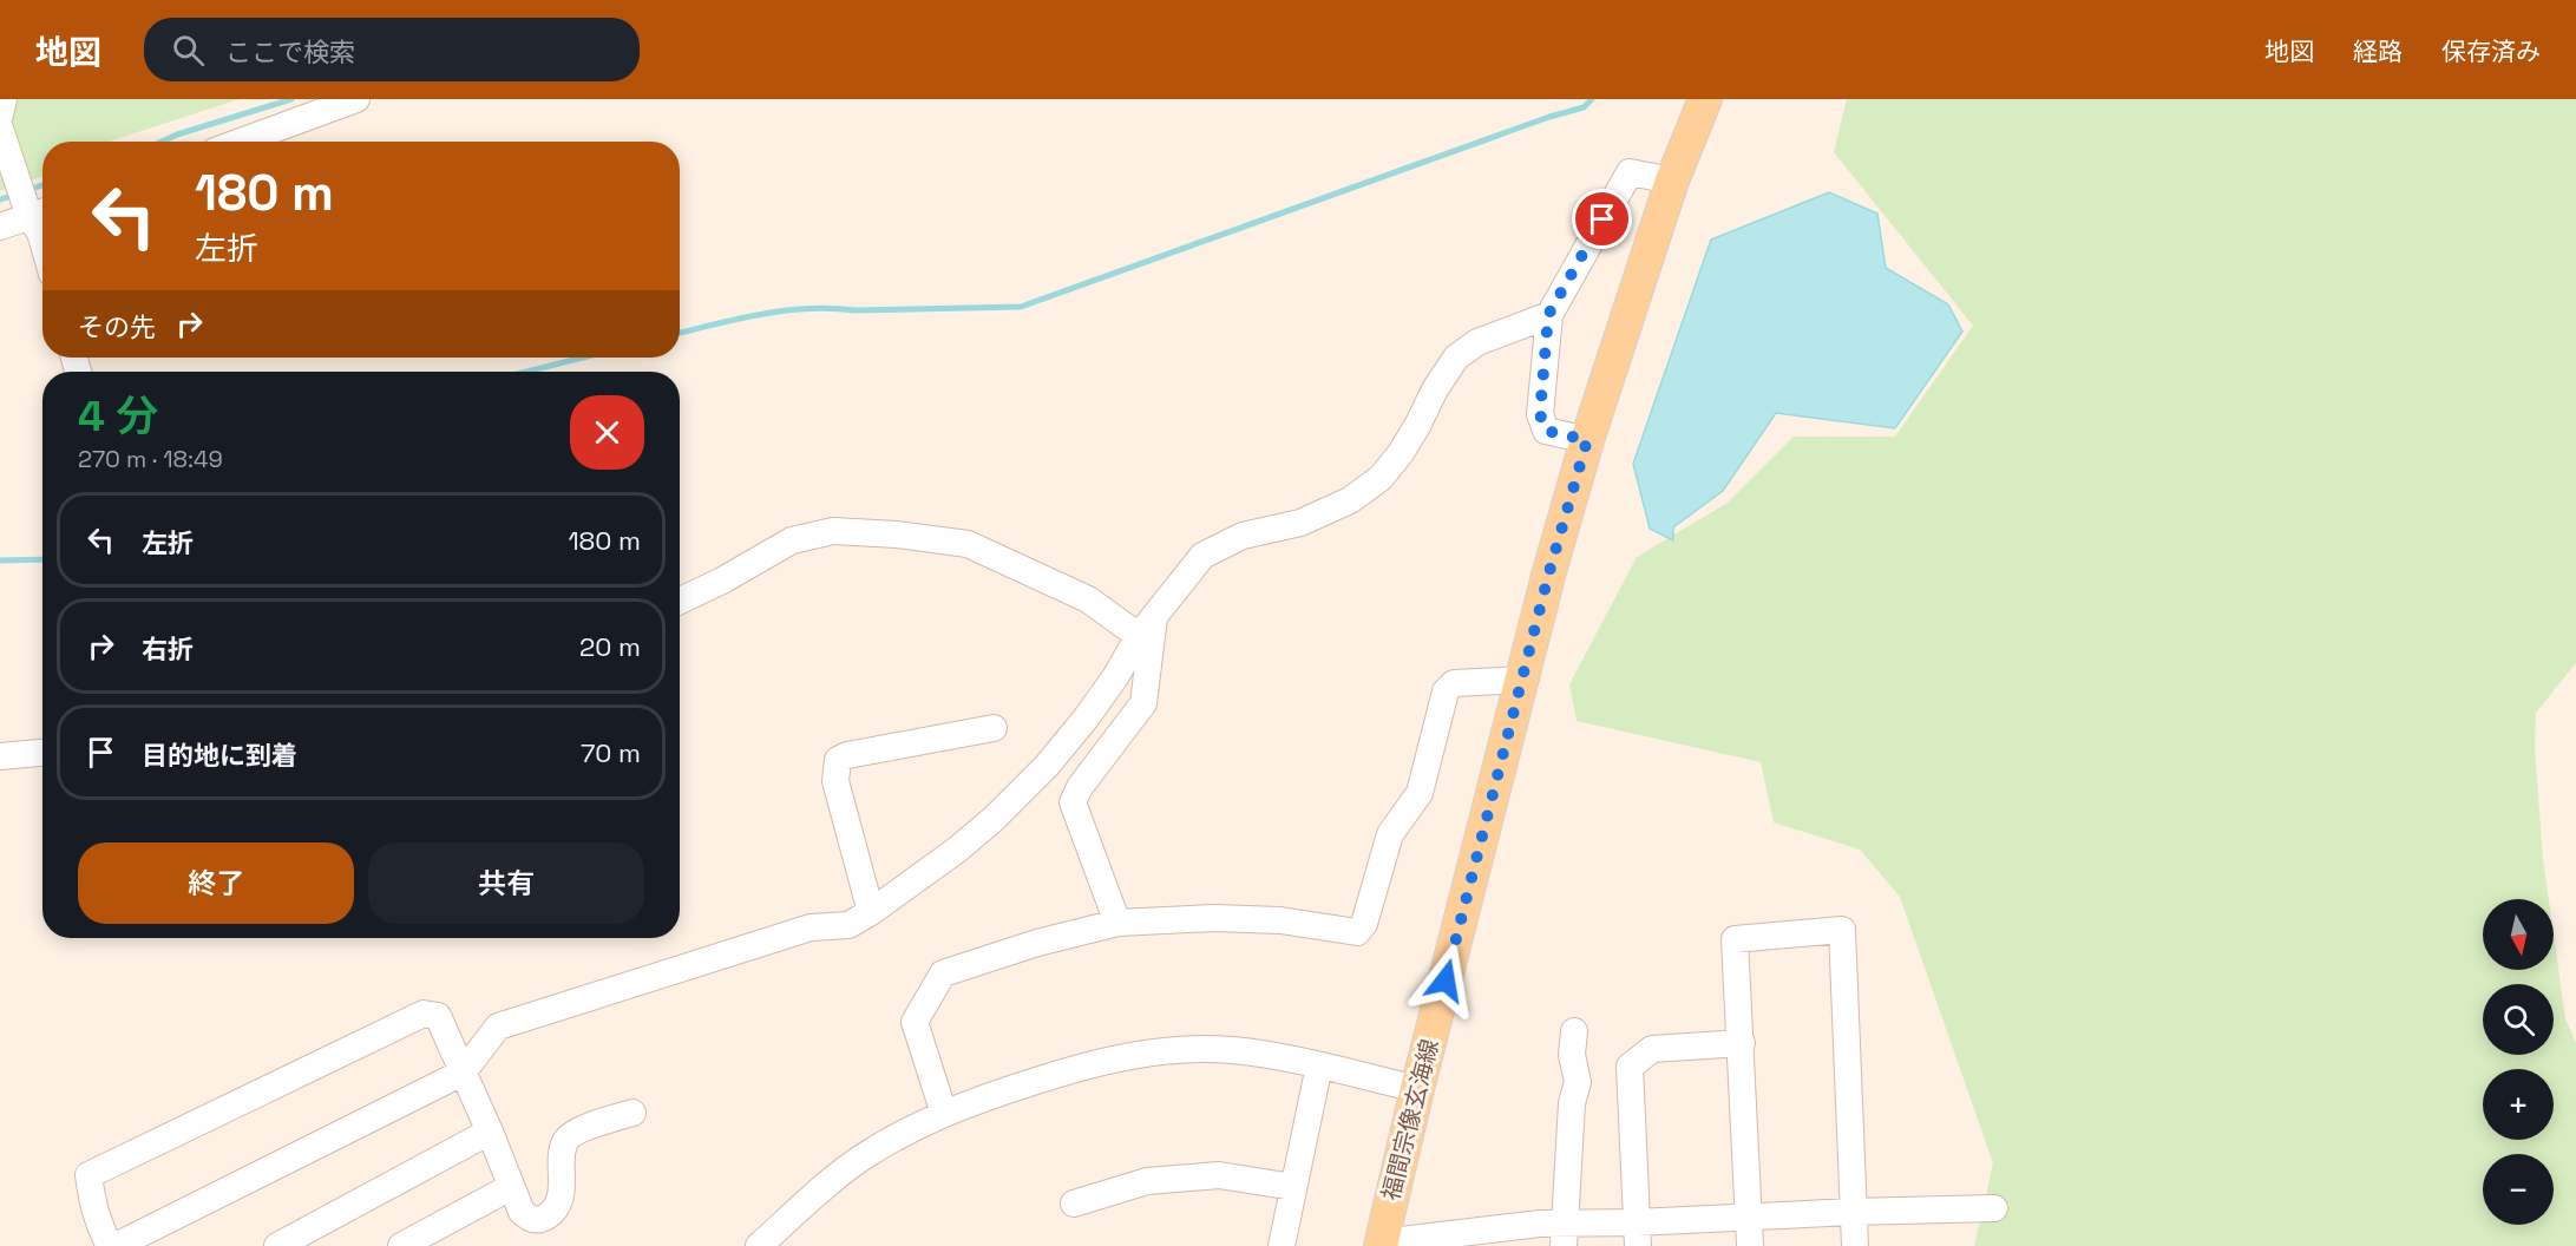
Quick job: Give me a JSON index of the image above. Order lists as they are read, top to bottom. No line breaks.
{"streets":{"main road":["福間宗像玄海線"]},"north":"bottom","page":{"header":"地図","search":"ここで検索","nav":["地図","経路","保存済み"],"turn":["180 m","左折"],"then":"その先","heading":["4 分","270 m · 18:49"],"list":[{"name":"左折","value":"180 m"},{"name":"右折","value":"20 m"},{"name":"目的地に到着","value":"70 m"}],"buttons":["終了","共有"],"map_buttons":["+","−"]}}
